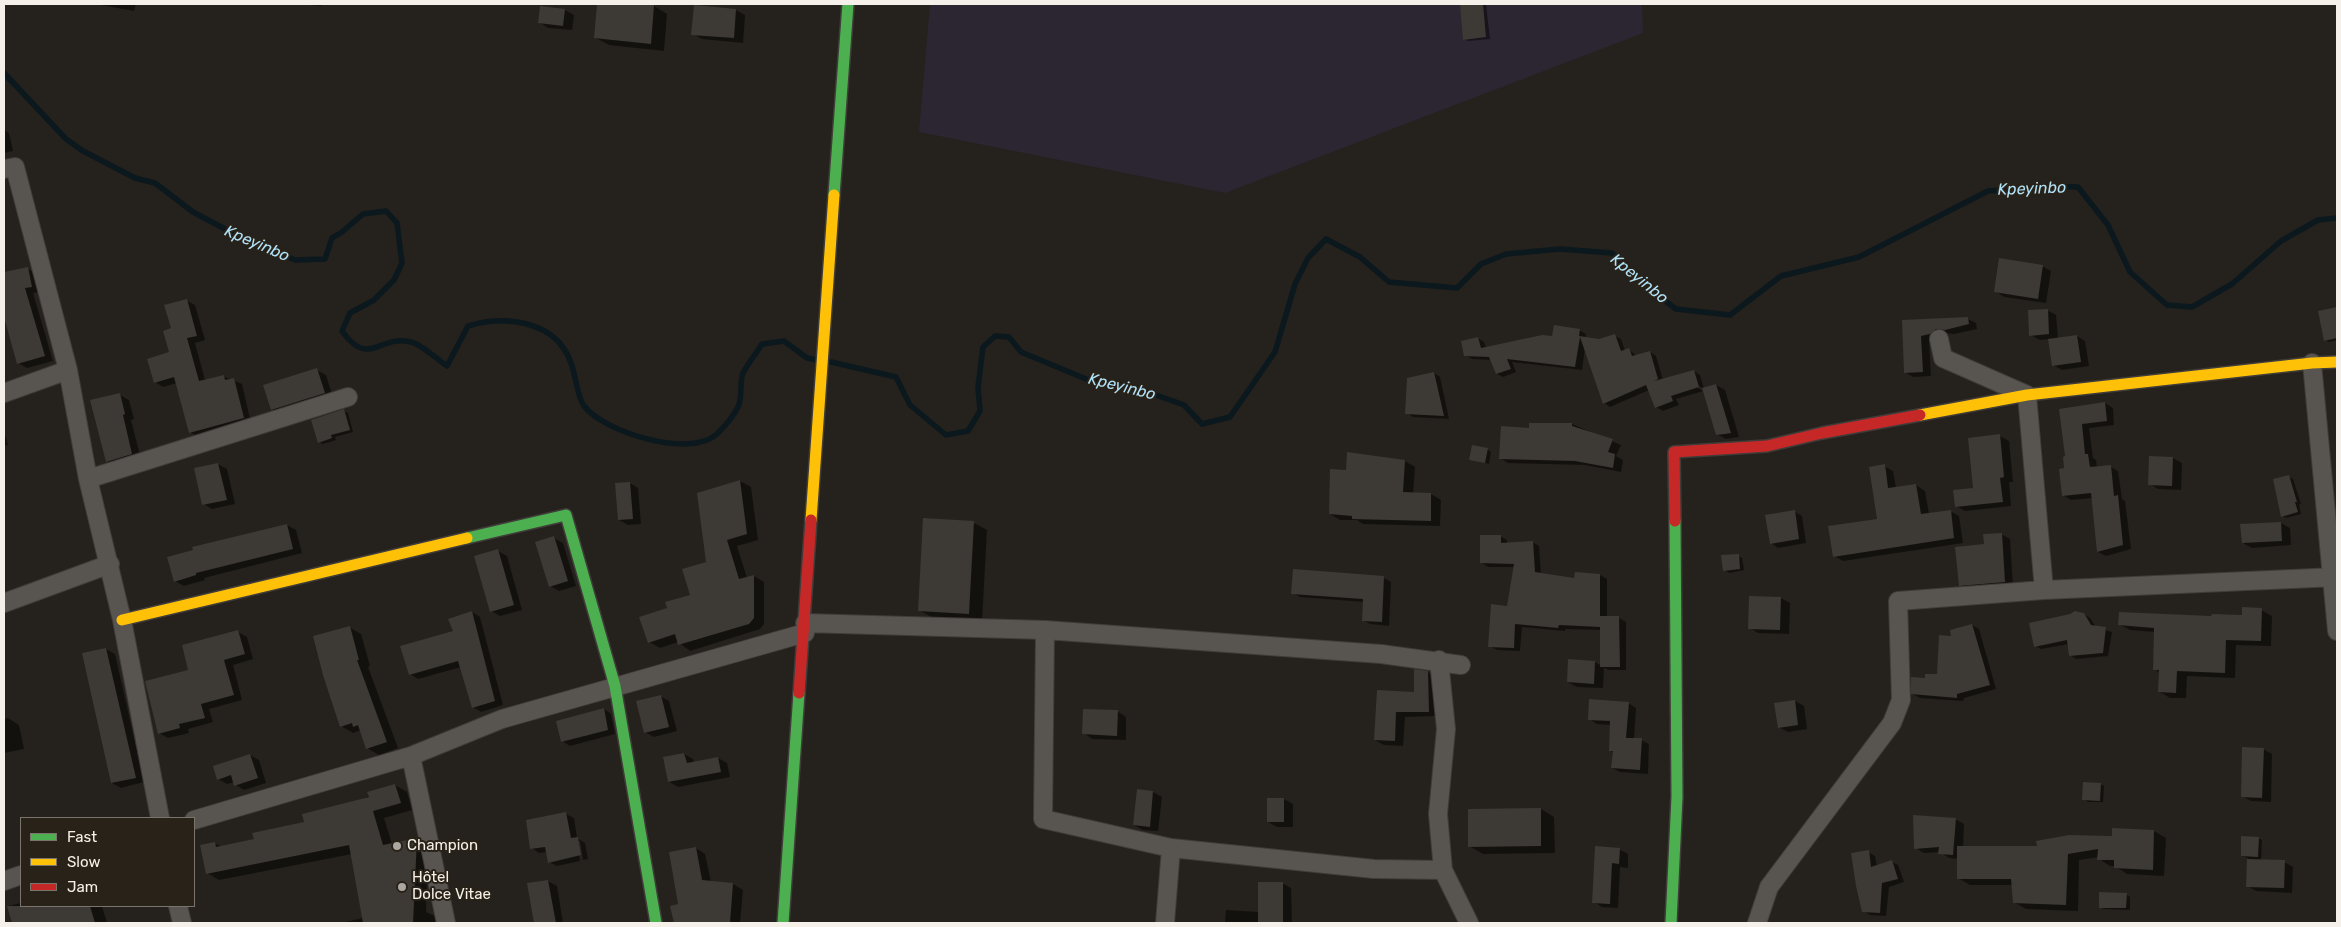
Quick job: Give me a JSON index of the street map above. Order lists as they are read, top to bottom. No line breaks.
{"water":["Kpeyinbo"],"places":["Champion","Hôtel Dolce Vitae"],"legend":["Fast","Slow","Jam"]}
